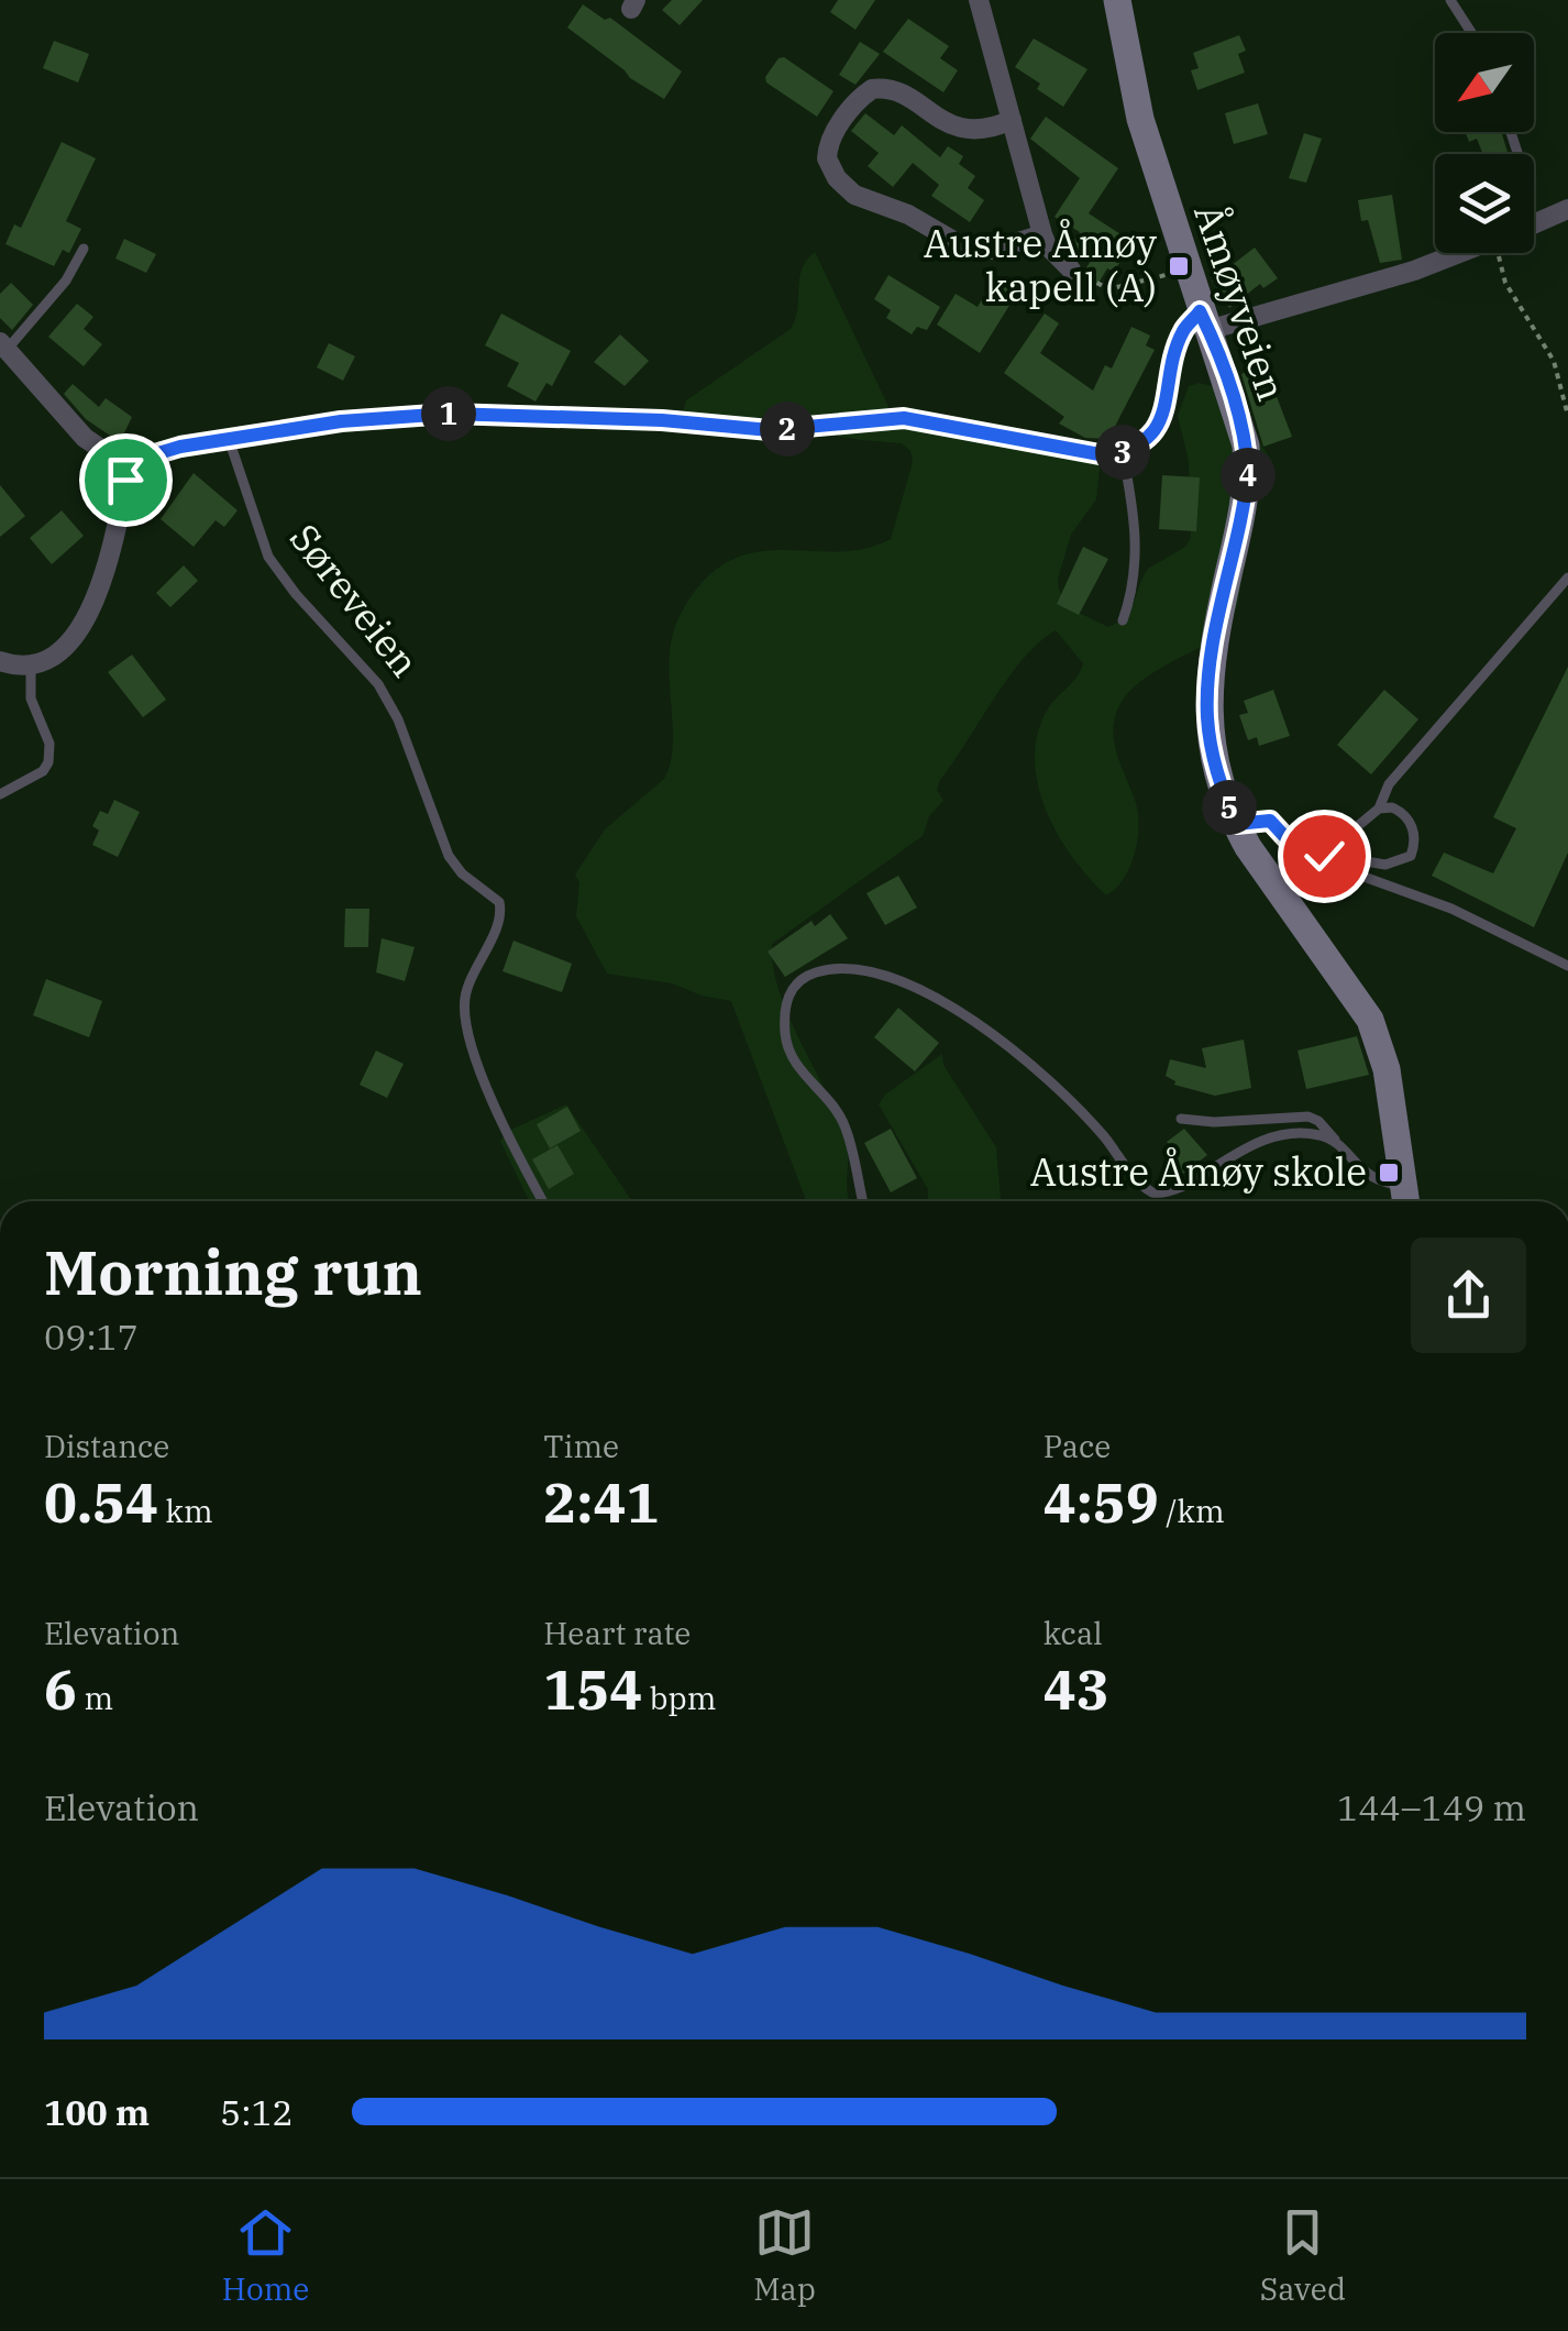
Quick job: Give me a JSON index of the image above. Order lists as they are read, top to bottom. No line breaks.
{"streets":{"main road":["Åmøyveien"],"lane":["Søreveien"]},"places":{"transit":["Austre Åmøy kapell (A)","Austre Åmøy skole"]},"north":"bottom left","page":{"pins":["1","2","3","4","5"],"heading":["Morning run","09:17"],"stats":[["Distance","0.54 km"],["Time","2:41"],["Pace","4:59 /km"],["Elevation","6 m"],["Heart rate","154 bpm"],["kcal","43"]],"chart":["Elevation","144–149 m"],"list":[{"name":"100 m","note":"5:12"}],"tabs":["Home","Map","Saved"]}}
